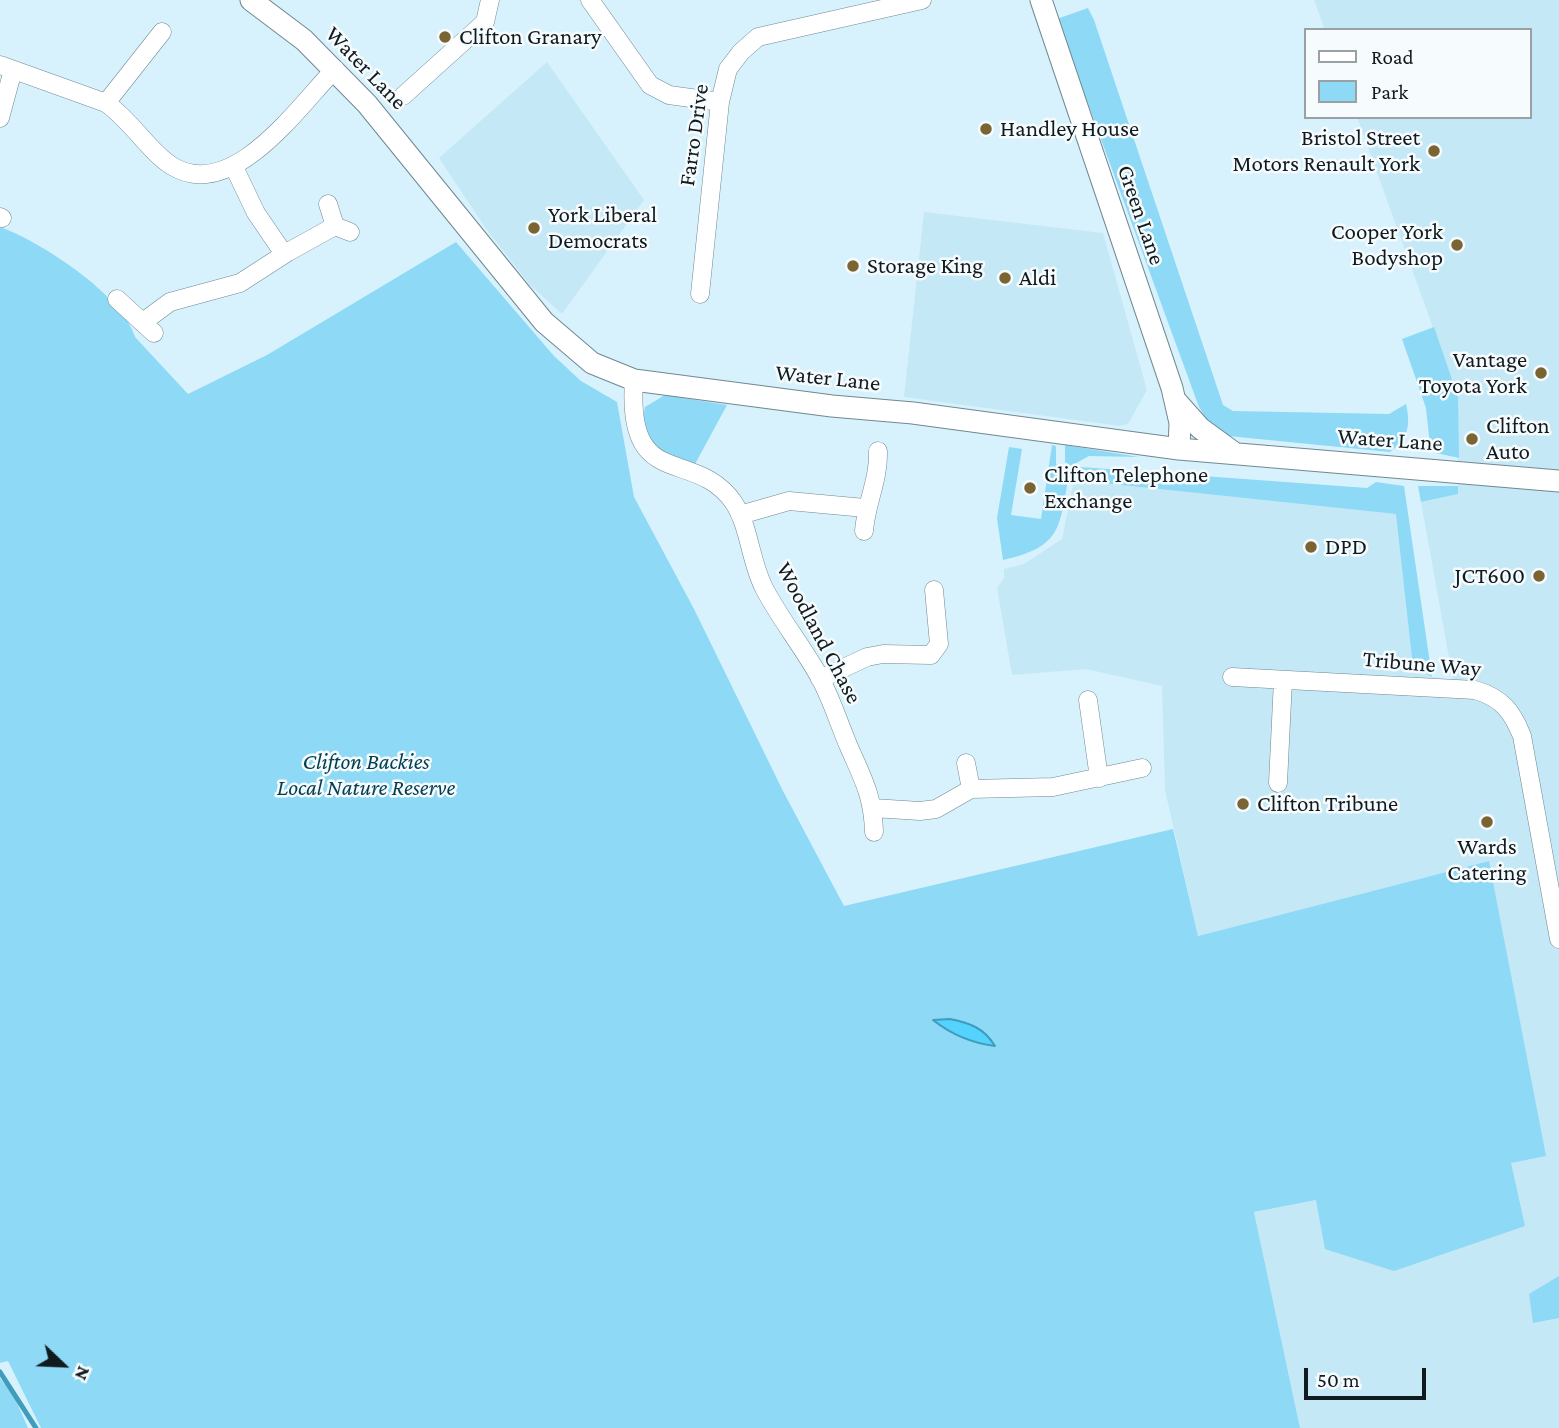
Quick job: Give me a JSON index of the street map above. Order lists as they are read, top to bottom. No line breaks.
{"streets":{"street":["Water Lane","Farro Drive","Green Lane","Woodland Chase","Tribune Way"]},"crossings":[["Water Lane","Green Lane"],["Water Lane","Woodland Chase"]],"parks":["Clifton Backies Local Nature Reserve"],"places":["Clifton Granary","Handley House","Bristol Street Motors Renault York","York Liberal Democrats","Cooper York Bodyshop","Storage King","Aldi","Vantage Toyota York","Clifton Auto","Clifton Telephone Exchange","DPD","JCT600","Clifton Tribune","Wards Catering"],"legend":["Road","Park"],"scale_bar":"50 m","north":"bottom right"}
